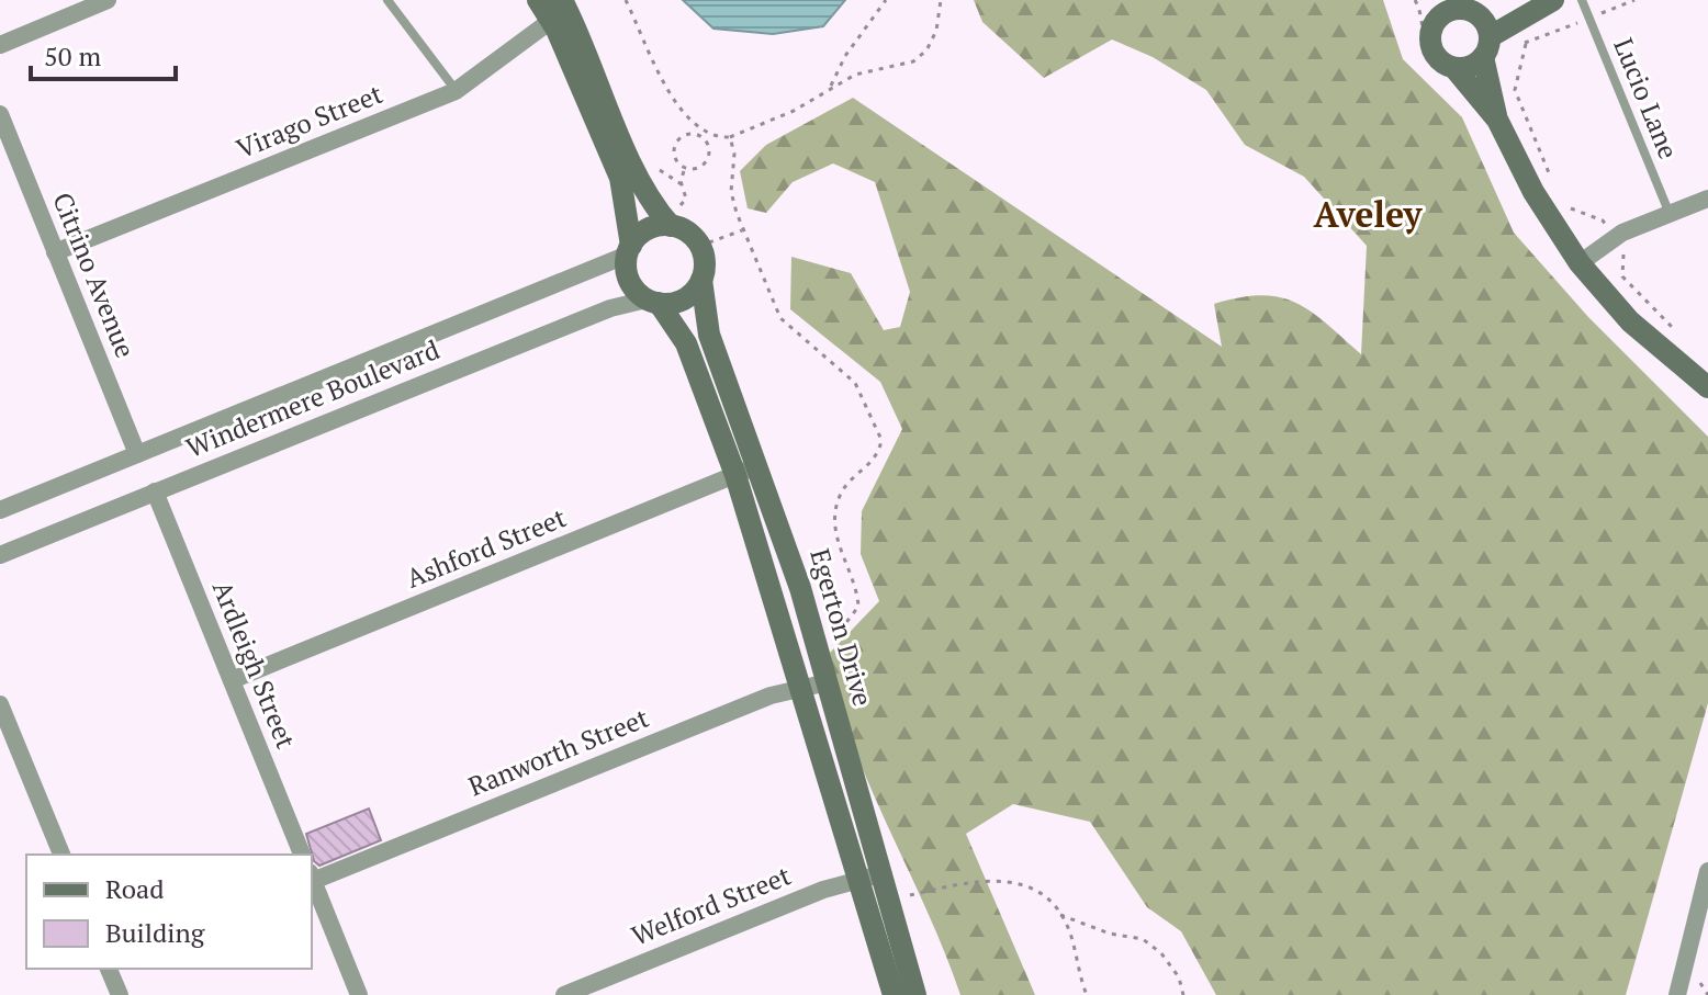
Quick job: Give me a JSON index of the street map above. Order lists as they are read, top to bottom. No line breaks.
{"streets":{"street":["Virago Street","Citrino Avenue","Windermere Boulevard","Ashford Street","Egerton Drive","Ardleigh Street","Ranworth Street","Welford Street"],"lane":["Lucio Lane"]},"crossings":[["Virago Street","Citrino Avenue"],["Citrino Avenue","Windermere Boulevard"],["Windermere Boulevard","Egerton Drive"],["Windermere Boulevard","Ardleigh Street"],["Ashford Street","Egerton Drive"],["Ashford Street","Ardleigh Street"],["Egerton Drive","Ranworth Street"],["Egerton Drive","Welford Street"]],"districts":["Aveley"],"legend":["Road","Building"],"scale_bar":"50 m"}
